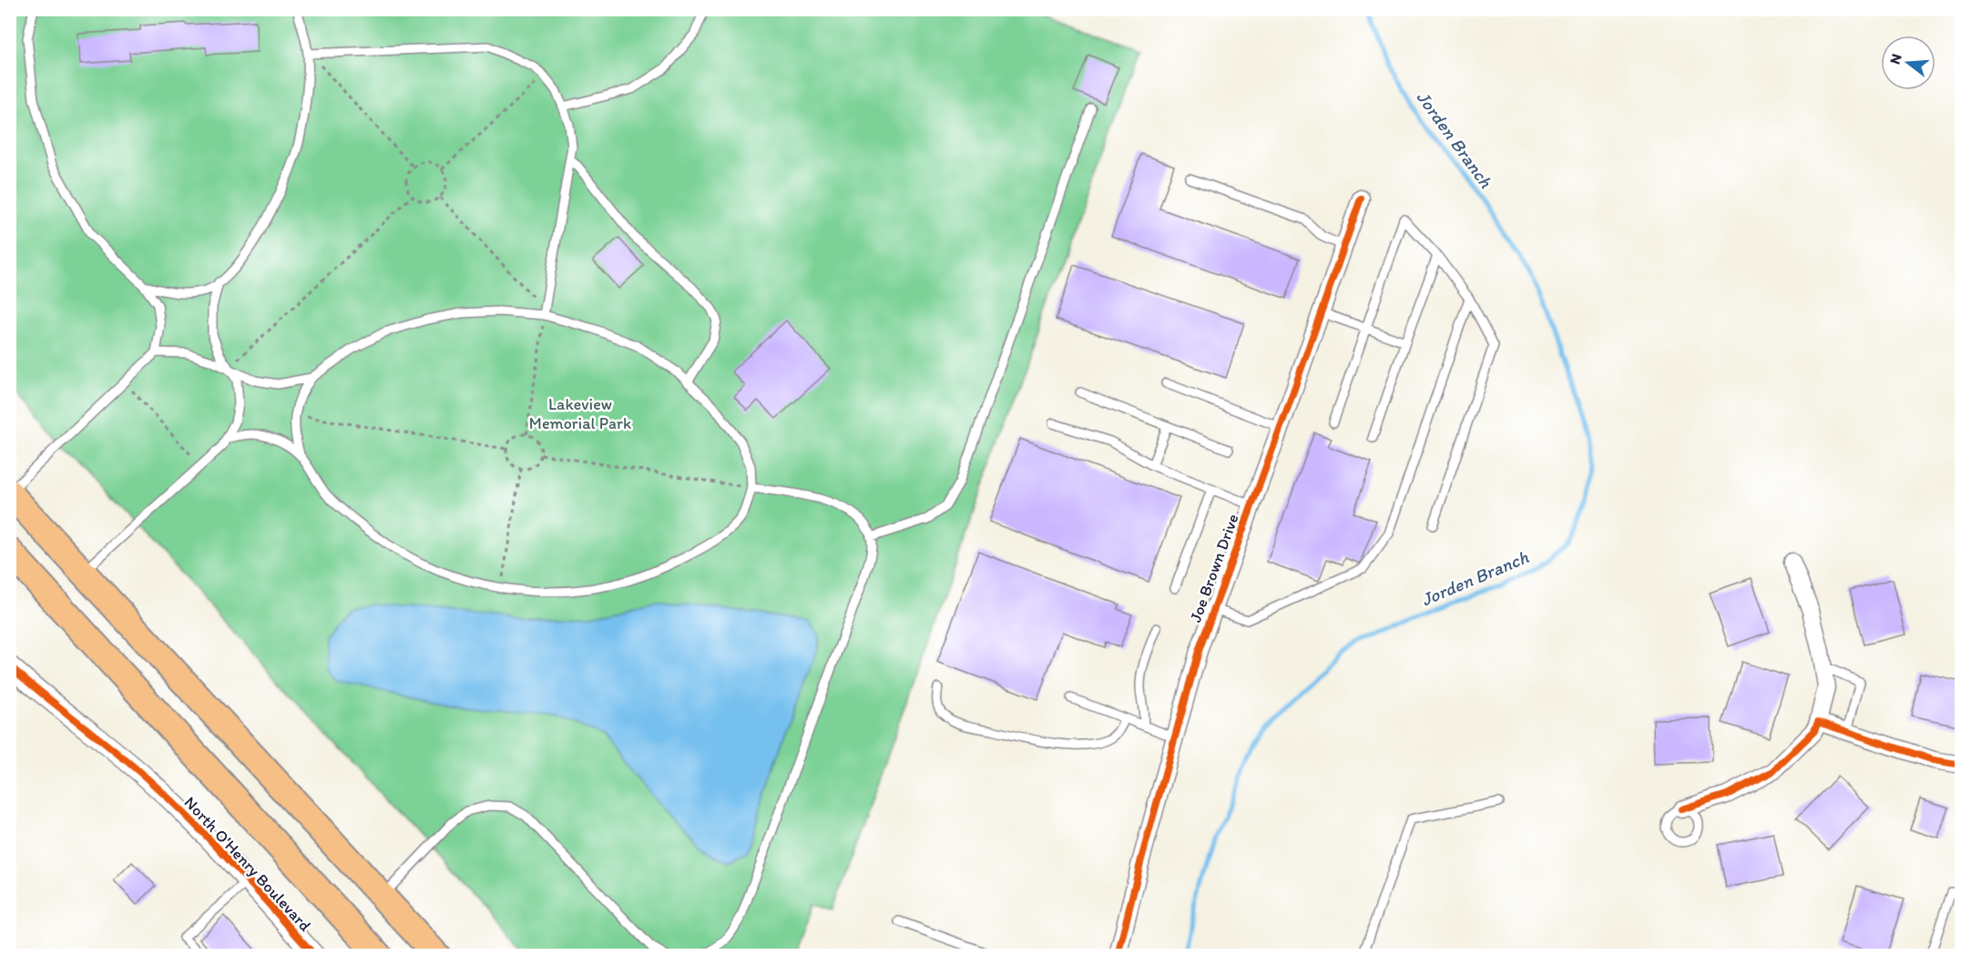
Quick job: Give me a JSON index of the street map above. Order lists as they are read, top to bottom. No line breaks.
{"streets":{"street":["Joe Brown Drive","North O'Henry Boulevard"]},"water":["Jorden Branch"],"parks":["Lakeview Memorial Park"],"north":"left"}
